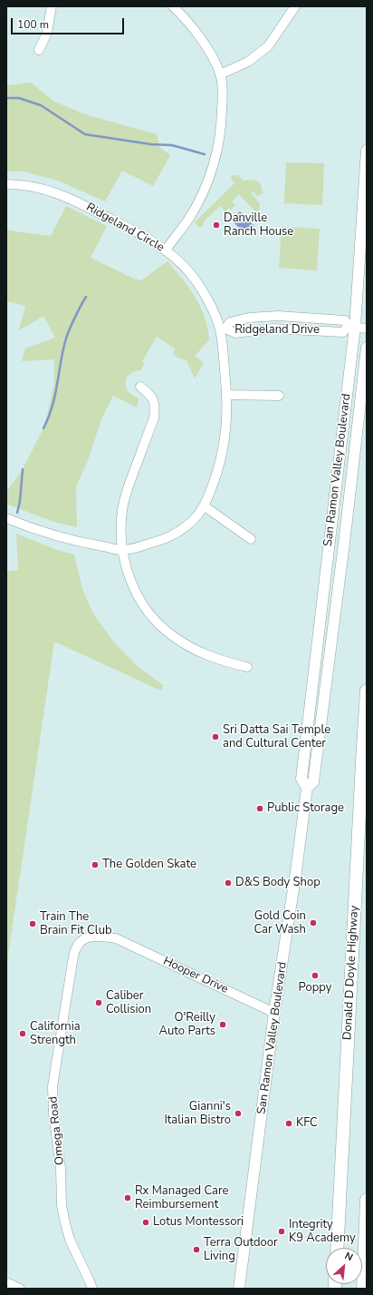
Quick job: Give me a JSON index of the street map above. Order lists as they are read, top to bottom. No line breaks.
{"streets":{"highway":["Donald D Doyle Highway"],"main road":["San Ramon Valley Boulevard"],"street":["Ridgeland Circle","Ridgeland Drive","Hooper Drive","Omega Road"]},"crossings":[["Ridgeland Circle","Ridgeland Drive"],["Ridgeland Drive","San Ramon Valley Boulevard"],["San Ramon Valley Boulevard","Hooper Drive"],["Hooper Drive","Omega Road"]],"places":["Danville Ranch House","Sri Datta Sai Temple and Cultural Center","Public Storage","The Golden Skate","D&S Body Shop","Gold Coin Car Wash","Train The Brain Fit Club","Poppy","Caliber Collision","O'Reilly Auto Parts","California Strength","Gianni's Italian Bistro","KFC","Rx Managed Care Reimbursement","Lotus Montessori","Integrity K9 Academy","Terra Outdoor Living"],"scale_bar":"100 m","north":"top right"}
